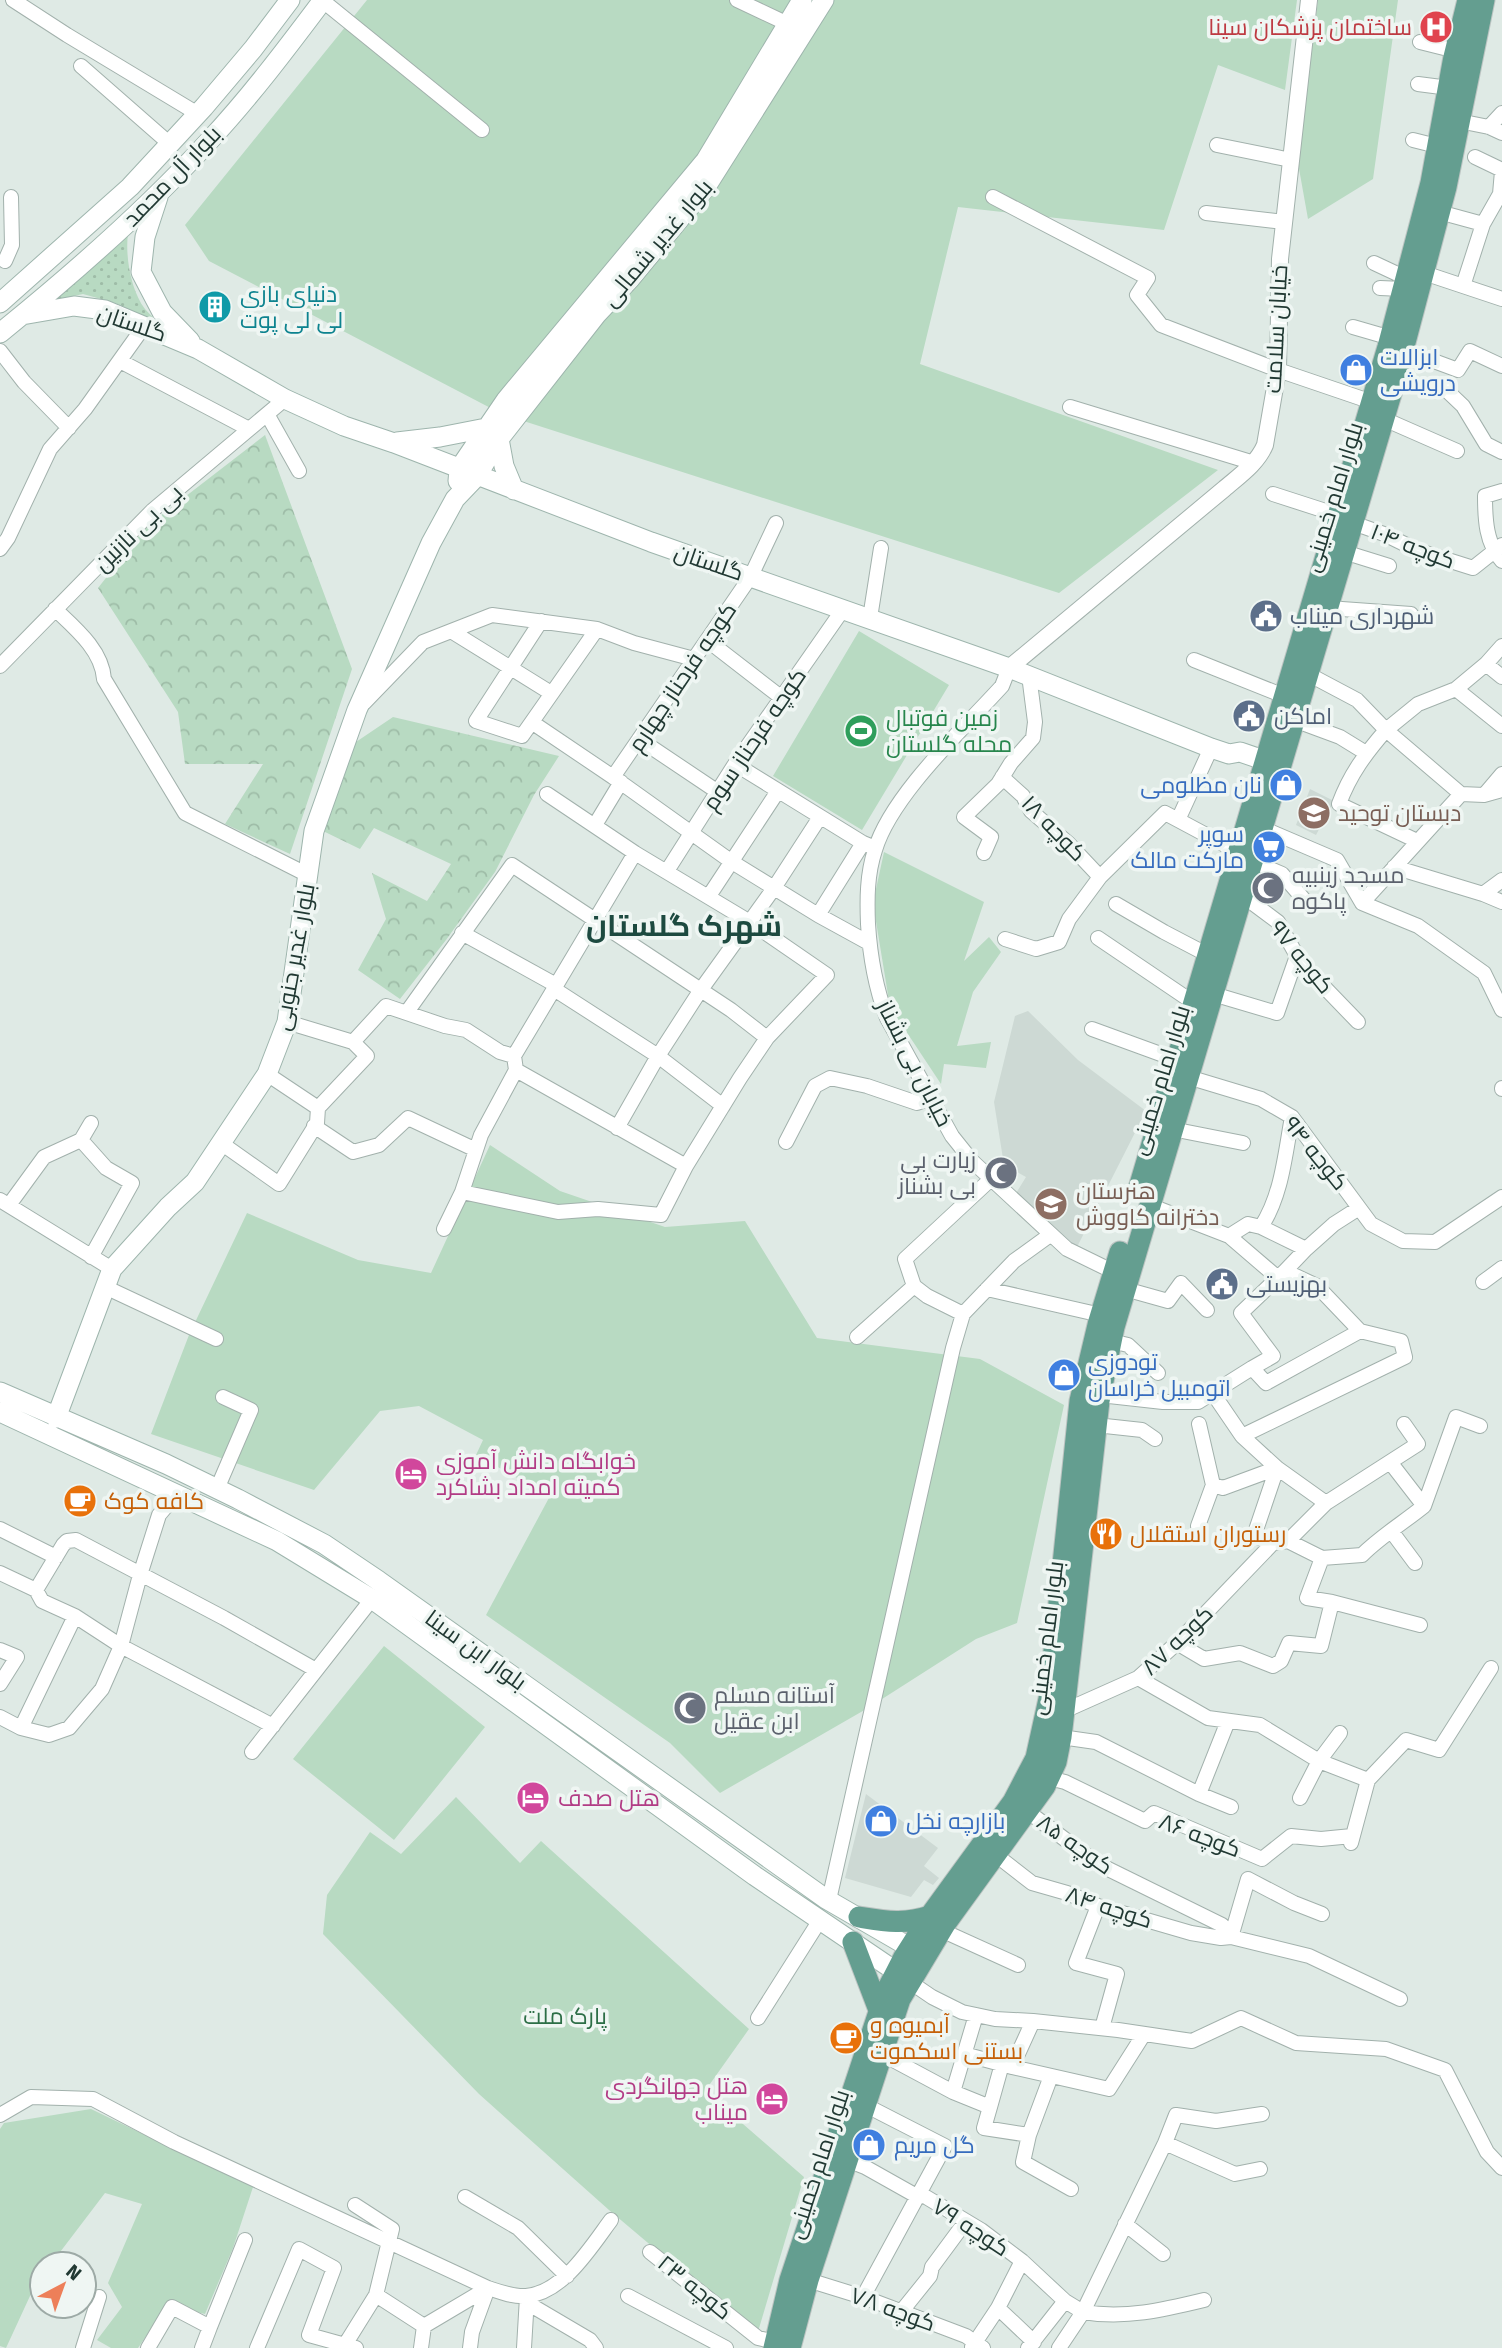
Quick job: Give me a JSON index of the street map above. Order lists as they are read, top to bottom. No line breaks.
{"streets":{"main road":["بلوار آل محمد","بلوار غدیر شمالی","گلستان","بلوار امام خمینی","بلوار غدیر جنوبی","بلوار ابن سینا"],"street":["خیابان سلامت","بی بی نازنین","کوچه ۱۰۴","کوچه فرحناز چهارم","کوچه فرحناز سوم","کوچه ۱۸","کوچه ۹۷","خیابان بی بشناز","کوچه ۹۴","کوچه ۸۷","کوچه ۸۶","کوچه ۸۵","کوچه ۸۴","کوچه ۷۹","کوچه ۲۳","کوچه ۷۸"]},"crossings":[["بلوار آل محمد","گلستان"],["بلوار غدیر شمالی","گلستان"],["بلوار غدیر شمالی","بلوار غدیر جنوبی"],["گلستان","خیابان سلامت"],["گلستان","بلوار امام خمینی"],["گلستان","بی بی نازنین"],["گلستان","کوچه فرحناز چهارم"],["گلستان","کوچه فرحناز سوم"],["گلستان","بلوار غدیر جنوبی"],["گلستان","خیابان بی بشناز"],["خیابان سلامت","خیابان بی بشناز"],["بلوار امام خمینی","کوچه ۱۰۴"],["بلوار امام خمینی","کوچه ۹۷"],["بلوار امام خمینی","خیابان بی بشناز"],["بلوار امام خمینی","کوچه ۹۴"],["بلوار امام خمینی","کوچه ۸۷"],["بلوار امام خمینی","بلوار ابن سینا"],["بلوار امام خمینی","کوچه ۸۶"],["بلوار امام خمینی","کوچه ۸۵"],["بلوار امام خمینی","کوچه ۸۴"],["بلوار امام خمینی","کوچه ۷۹"],["بلوار امام خمینی","کوچه ۲۳"],["بلوار امام خمینی","کوچه ۷۸"],["بلوار غدیر جنوبی","بلوار ابن سینا"],["کوچه ۸۵","کوچه ۸۴"]],"districts":["شهرک گلستان"],"parks":["پارک ملت"],"places":{"hospital":["ساختمان پزشکان سینا"],"building":["دنیای بازی لی لی پوت"],"shop":["ابزالات درویشی","نان مظلومی","تودوزی اتومبیل خراسان","بازارچه نخل","گل مریم"],"public building":["شهرداری میناب","اماکن","بهزیستی"],"sports":["زمین فوتبال محله گلستان"],"school or university":["دبستان توحید","هنرستان دخترانه کاووش"],"supermarket":["سوپر مارکت مالک"],"mosque":["مسجد زینبیه پاکوه","زیارت بی بی بشناز","آستانه مسلم ابن عقیل"],"hotel":["خوابگاه دانش آموزی کمیته امداد بشاکرد","هتل صدف","هتل جهانگردی میناب"],"cafe":["کافه کوک","آبمیوه و بستنی اسکموت"],"restaurant":["رستورانِ استقلال"]},"north":"top right"}
